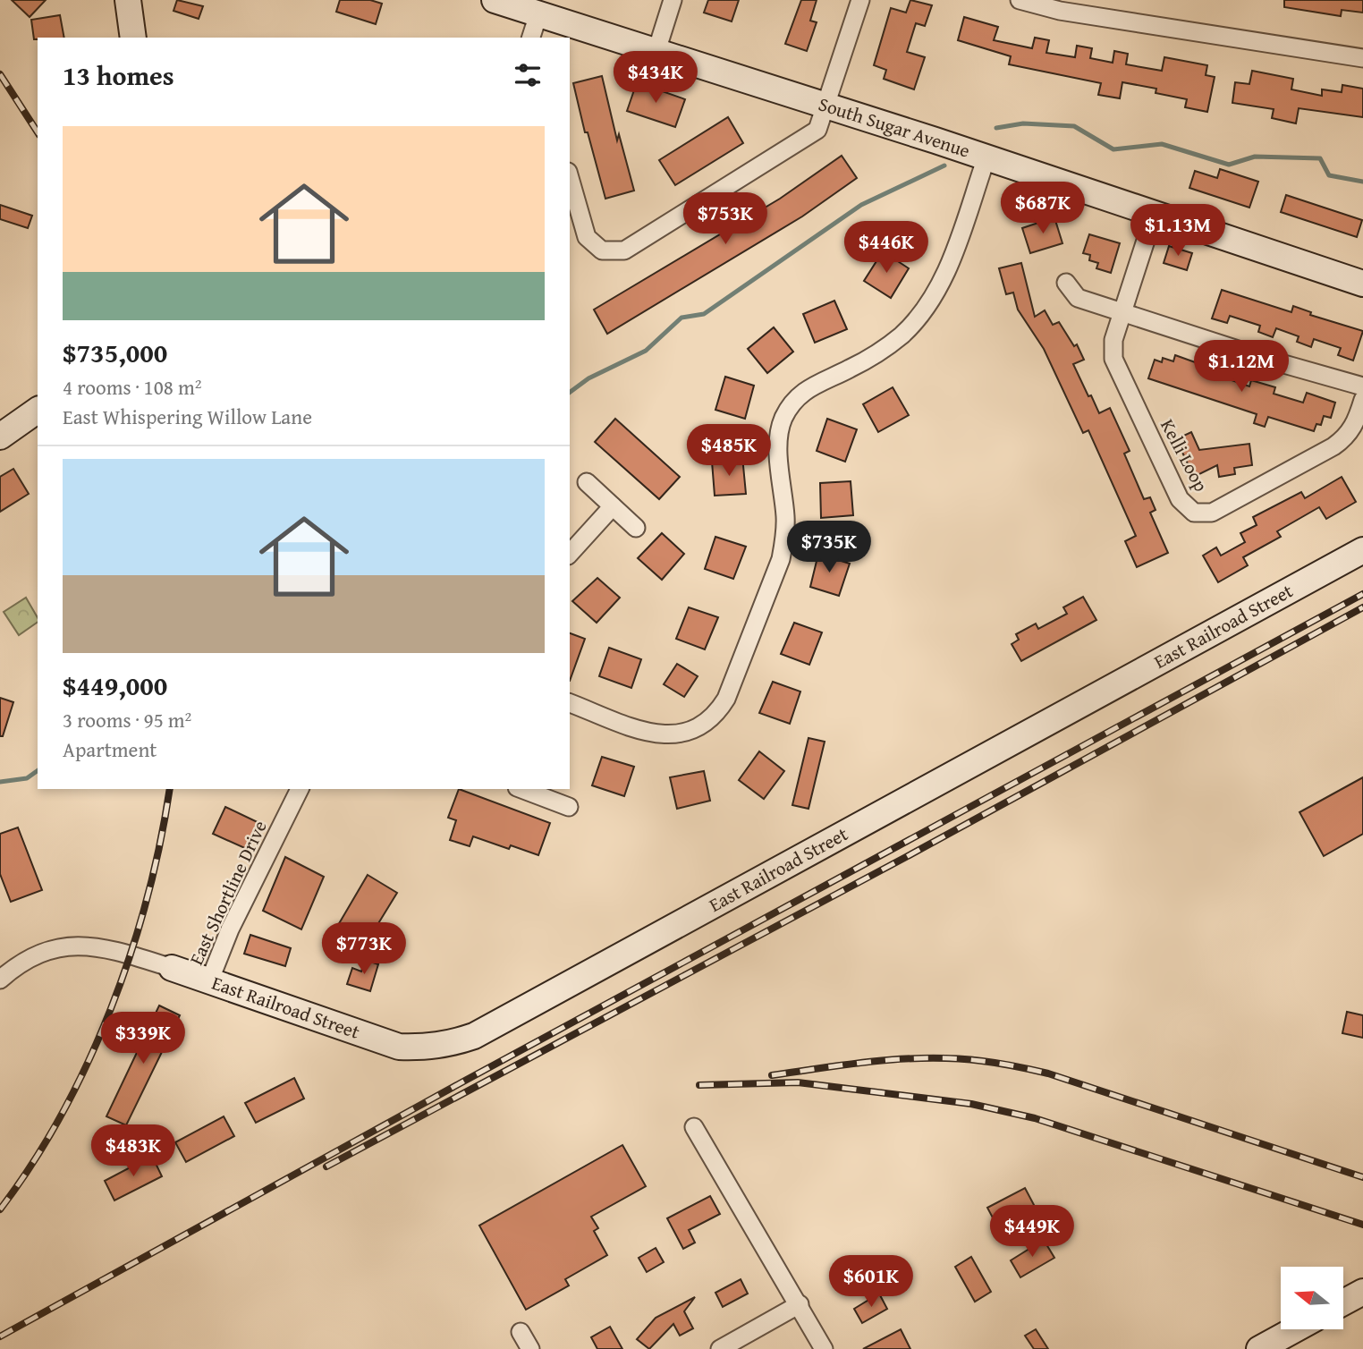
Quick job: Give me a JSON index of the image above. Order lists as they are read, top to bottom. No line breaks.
{"streets":{"street":["South Sugar Avenue","Kelli Loop","East Railroad Street","East Shortline Drive"]},"crossings":[["South Sugar Avenue","Kelli Loop"],["East Railroad Street","East Shortline Drive"]],"north":"left","page":{"heading":"13 homes","price":["$434K","$687K","$753K","$1.13M","$446K","$1.12M","$485K","$735K","$773K","$339K","$483K","$449K","$601K"],"list":[{"name":"$735,000","note":"4 rooms · 108 m² · East Whispering Willow Lane"},{"name":"$449,000","note":"3 rooms · 95 m² · Apartment"}]}}
